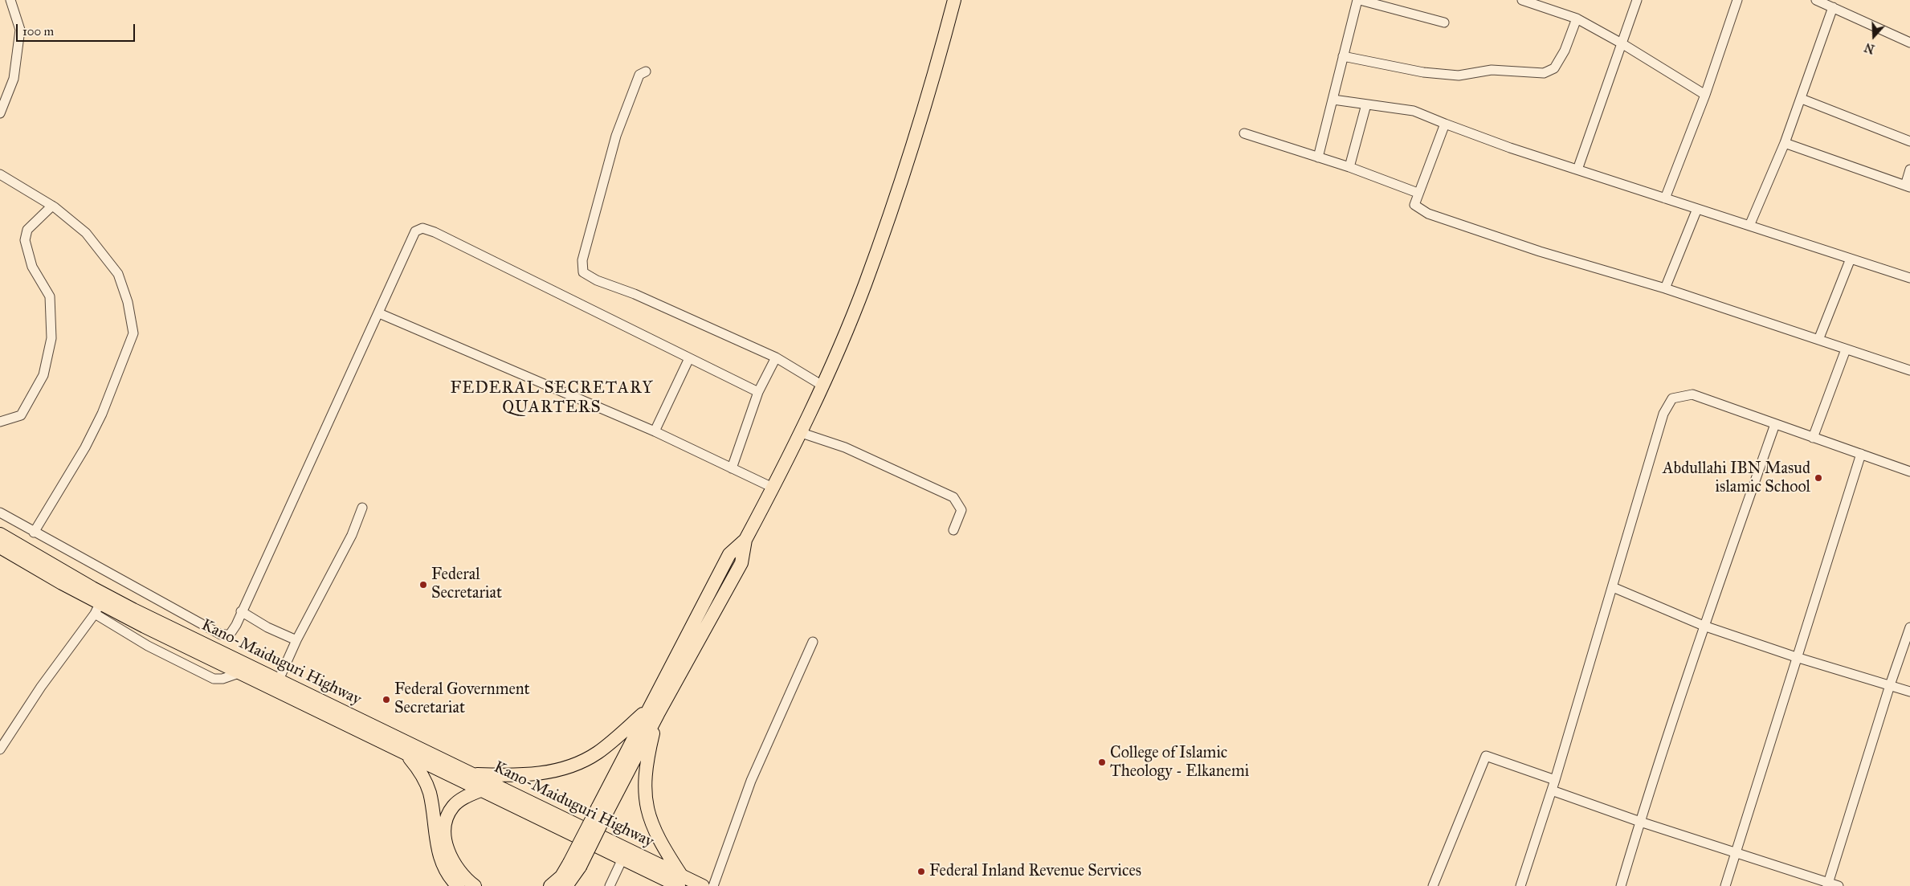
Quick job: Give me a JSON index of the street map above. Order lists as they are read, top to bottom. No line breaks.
{"streets":{"highway":["Kano-Maiduguri Highway"]},"districts":["FEDERAL SECRETARY QUARTERS"],"places":["Abdullahi IBN Masud islamic School","Federal Secretariat","Federal Government Secretariat","College of Islamic Theology - Elkanemi","Federal Inland Revenue Services"],"scale_bar":"100 m","north":"bottom"}
